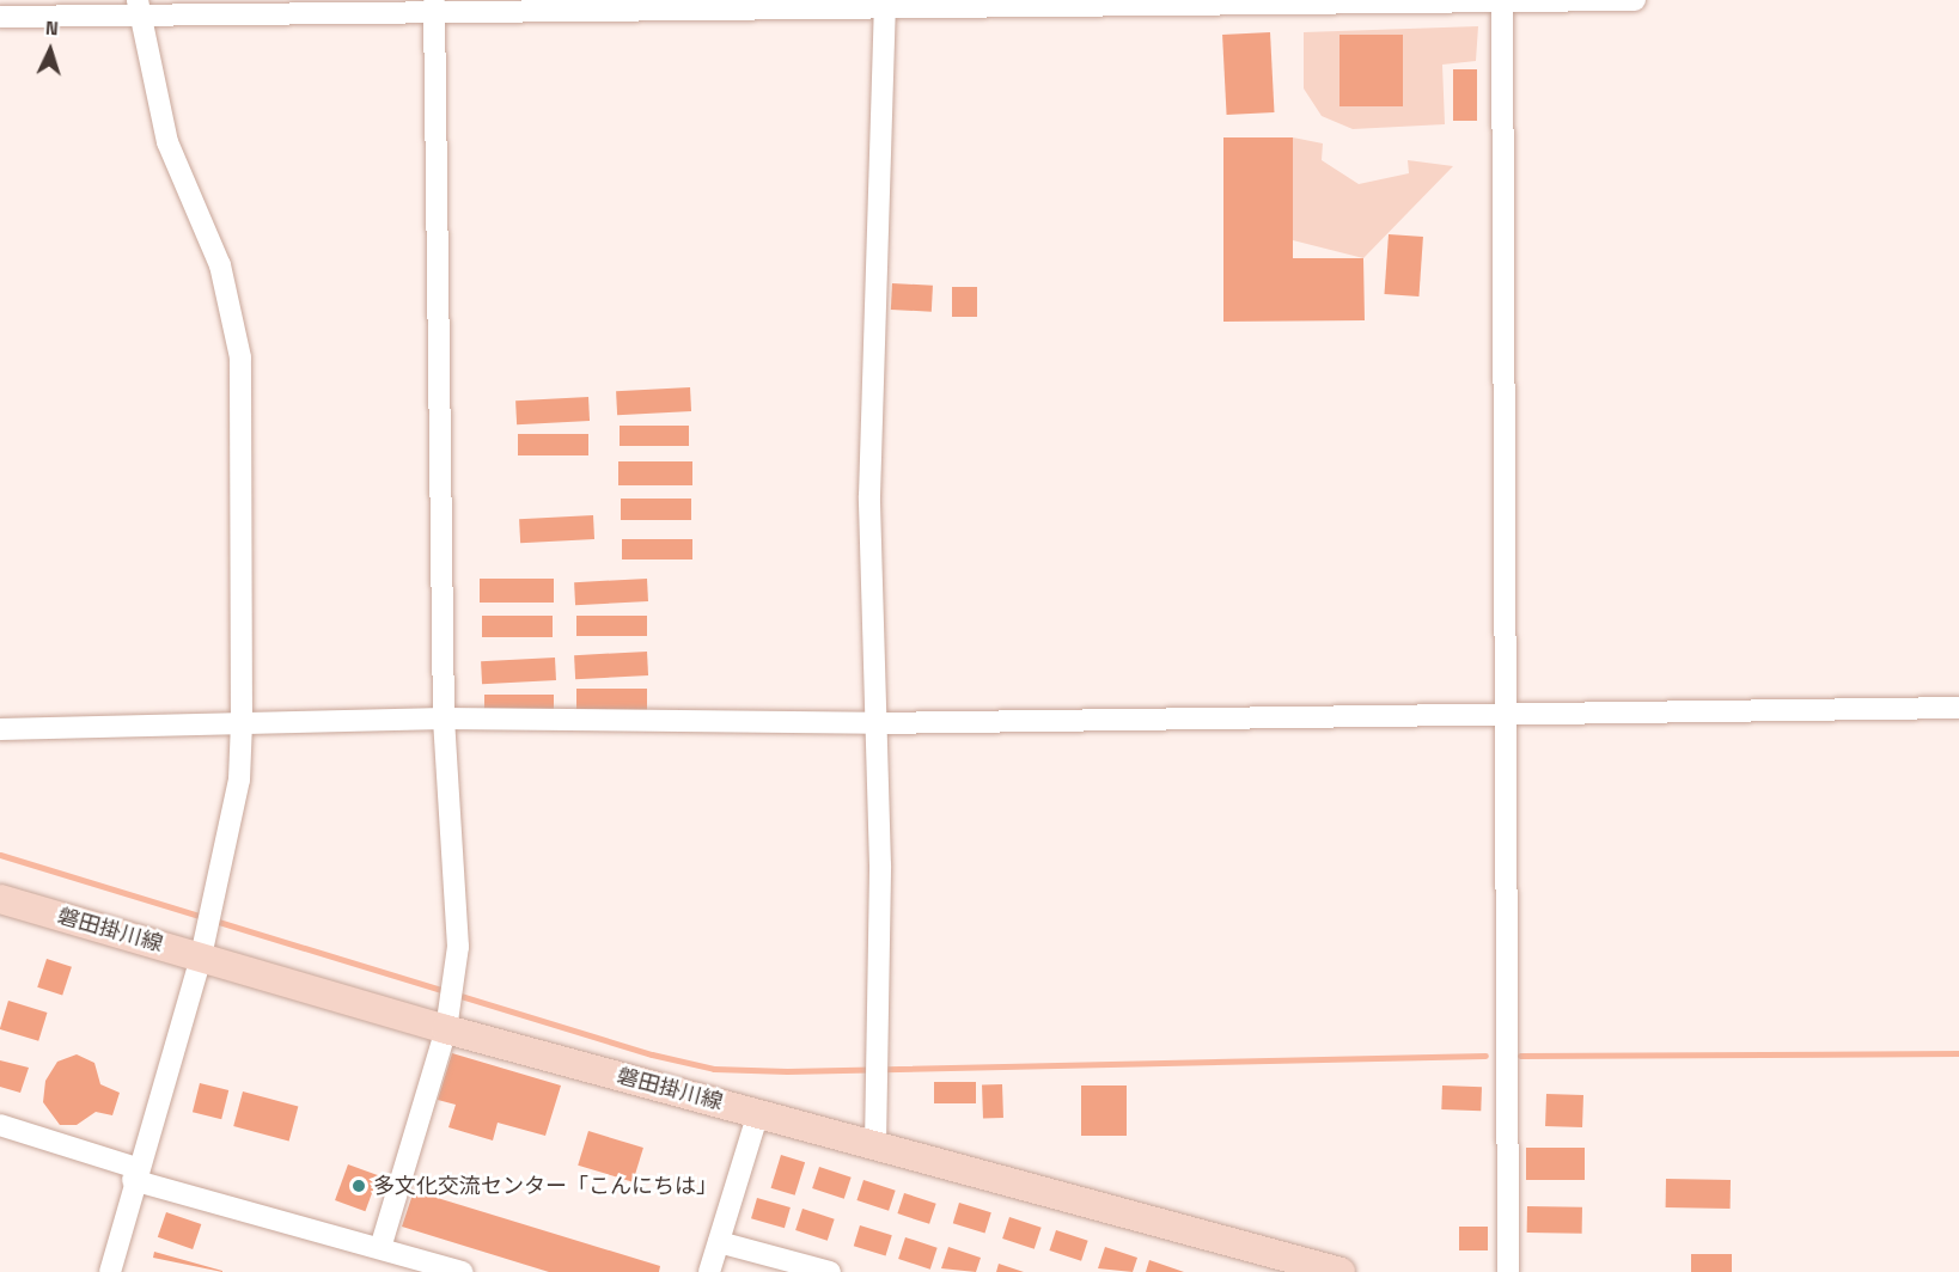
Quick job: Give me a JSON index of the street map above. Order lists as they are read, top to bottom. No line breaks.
{"streets":{"main road":["磐田掛川線"]},"places":["多文化交流センター「こんにちは」"],"north":"top"}
